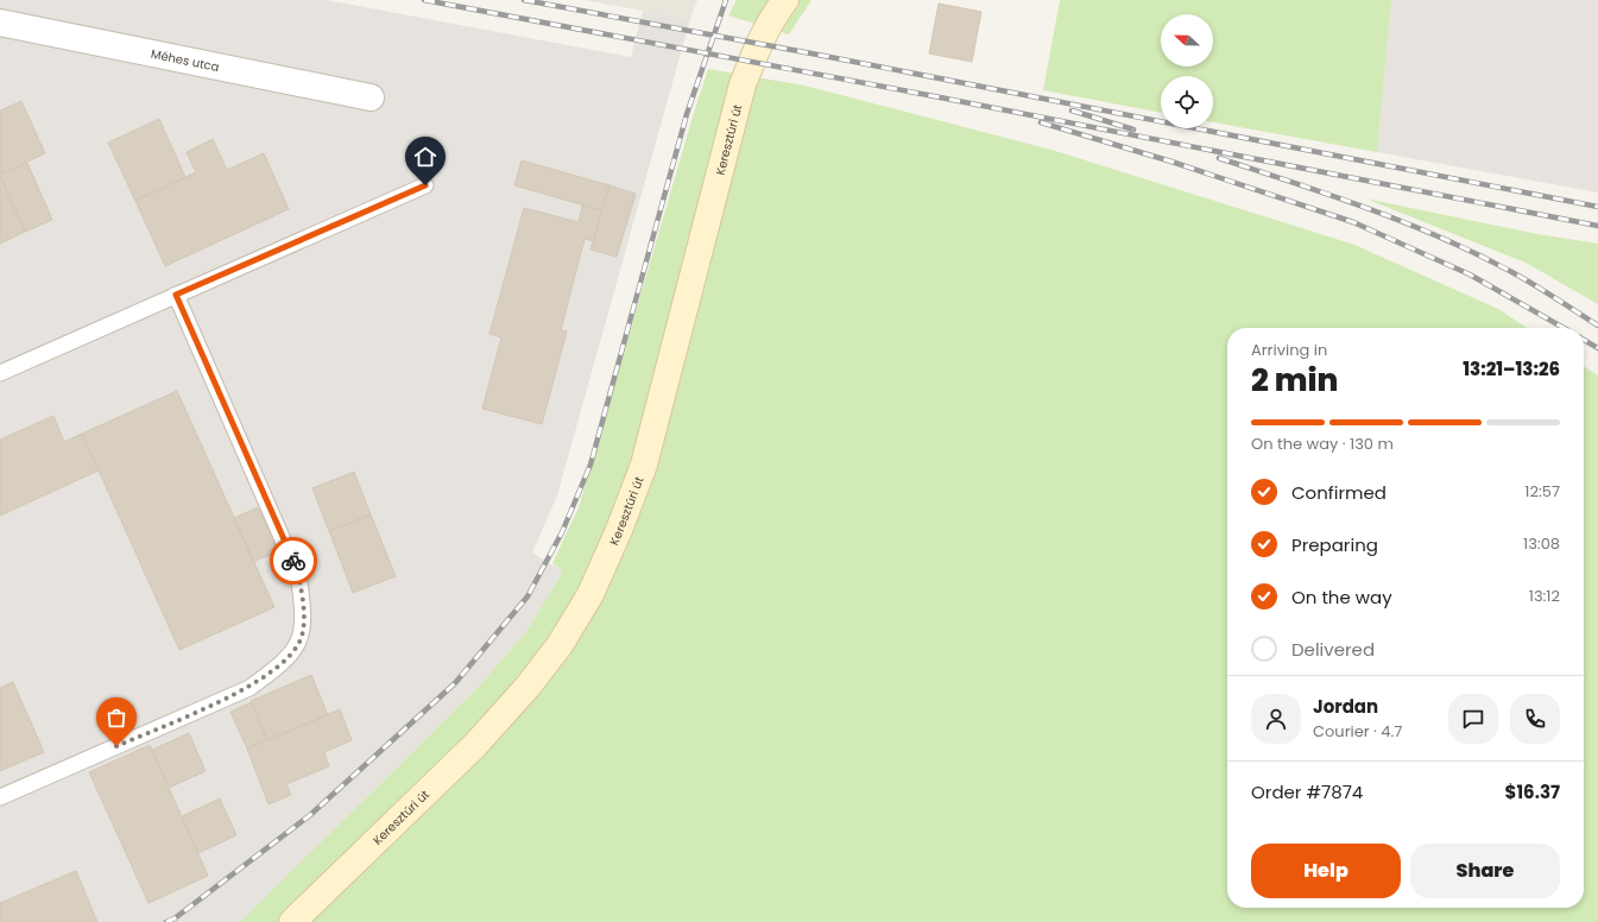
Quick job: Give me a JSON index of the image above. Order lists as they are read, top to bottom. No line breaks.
{"streets":{"main road":["Keresztúri út"],"street":["Méhes utca"]},"north":"left","page":{"heading":["2 min","Arriving in","13:21–13:26"],"panel":["Jordan","Courier · 4.7","Order #7874","$16.37"],"bar":"On the way · 130 m","list":[["Confirmed","12:57"],["Preparing","13:08"],["On the way","13:12"],"Delivered"],"buttons":["Help","Share"]}}
